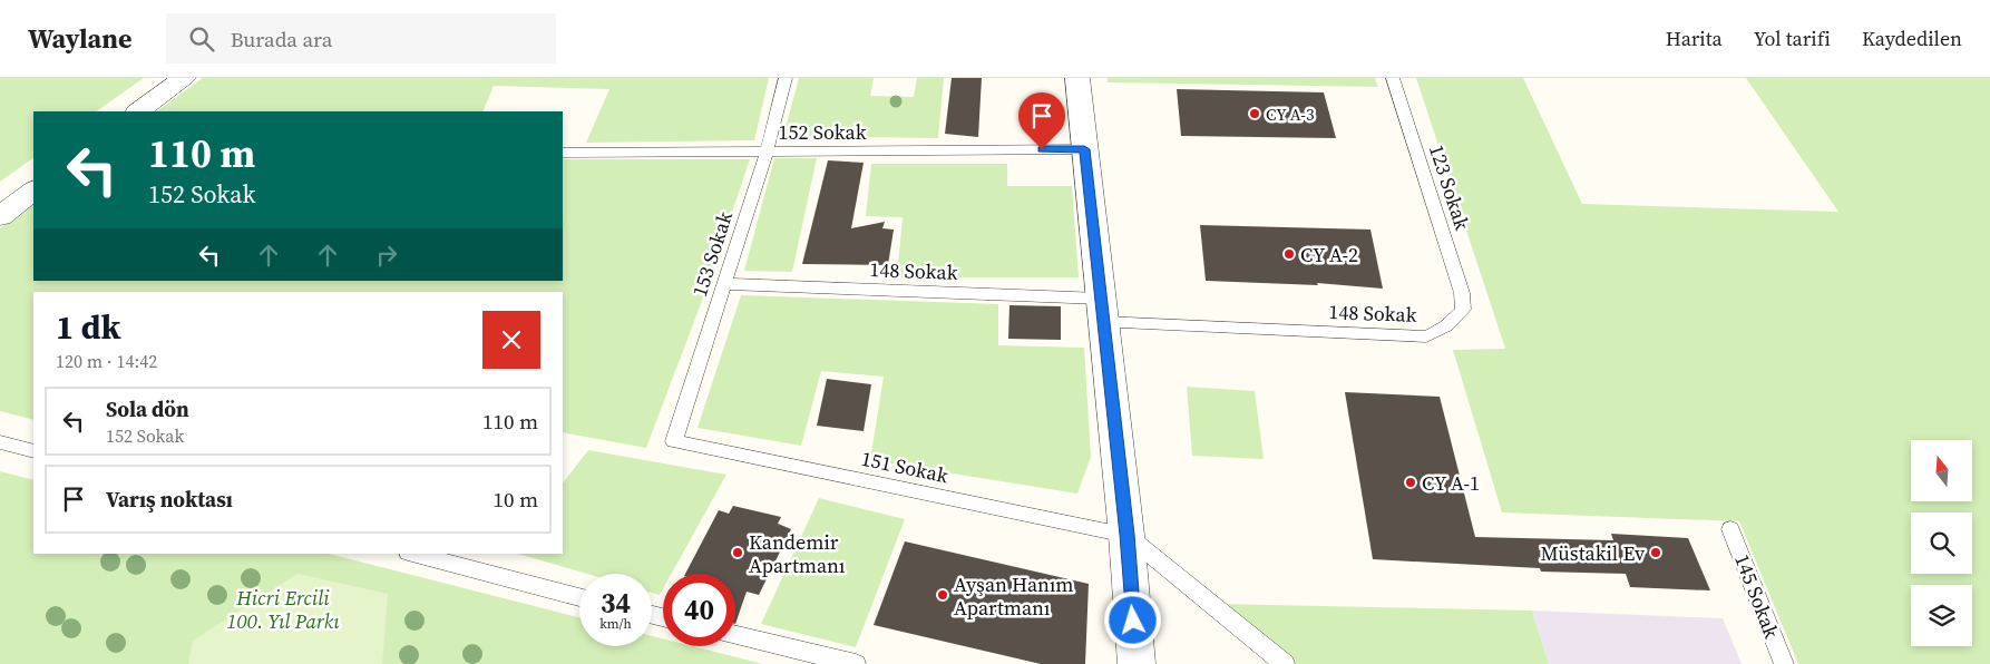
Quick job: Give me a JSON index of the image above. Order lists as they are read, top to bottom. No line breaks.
{"streets":{"lane":["152 Sokak","123 Sokak","153 Sokak","148 Sokak","151 Sokak","145 Sokak"]},"crossings":[["152 Sokak","153 Sokak"],["123 Sokak","148 Sokak"],["153 Sokak","148 Sokak"],["153 Sokak","151 Sokak"]],"parks":["Hicri Ercili 100. Yıl Parkı"],"places":["CY A-3","CY A-2","CY A-1","Kandemir Apartmanı","Müstakil Ev","Ayşan Hanım Apartmanı"],"north":"top","page":{"header":"Waylane","search":"Burada ara","nav":["Harita","Yol tarifi","Kaydedilen"],"turn":["110 m","152 Sokak"],"heading":["1 dk","120 m · 14:42"],"list":[{"name":"Sola dön","note":"152 Sokak","value":"110 m"},{"name":"Varış noktası","value":"10 m"}],"speed":"34 km/h","limit":"40"}}
